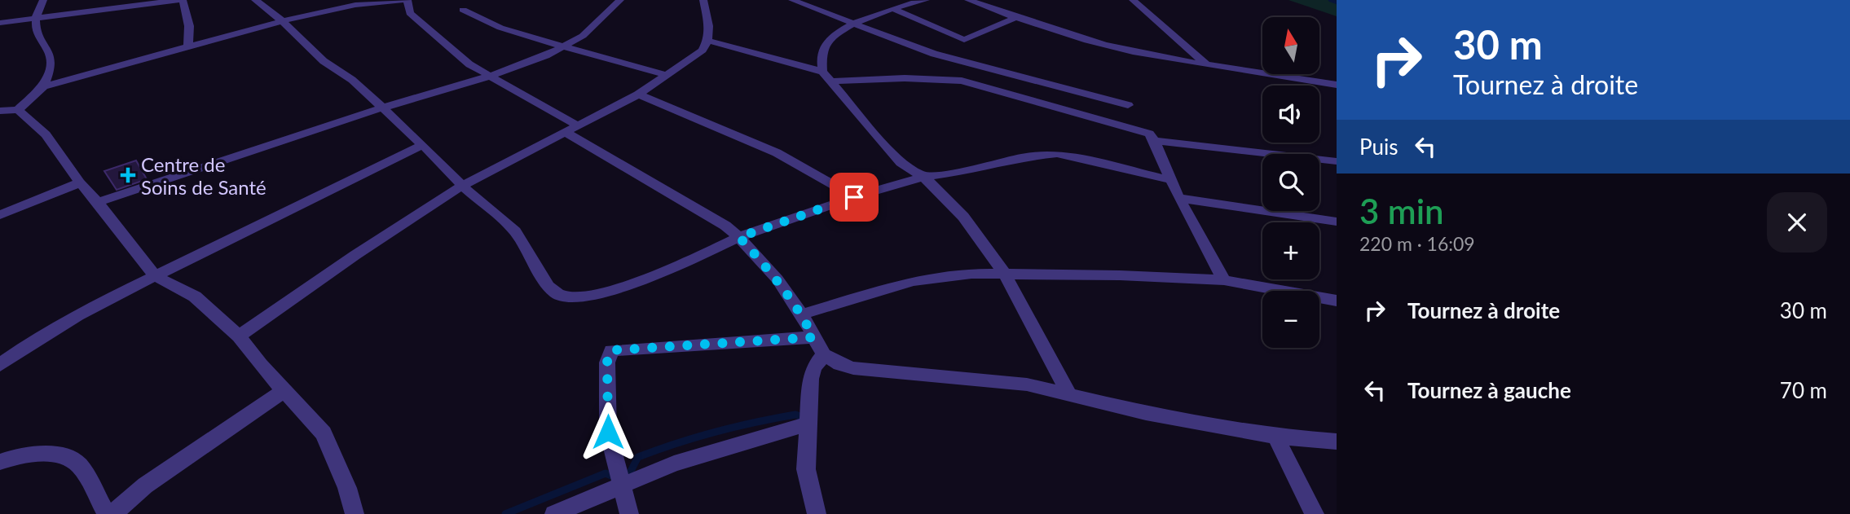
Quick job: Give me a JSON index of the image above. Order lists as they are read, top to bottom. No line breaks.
{"places":{"health":["Centre de Soins de Santé"]},"north":"top","page":{"turn":["30 m","Tournez à droite"],"map_buttons":["+","−"],"then":"Puis","heading":["3 min","220 m · 16:09"],"list":[{"name":"Tournez à droite","value":"30 m"},{"name":"Tournez à gauche","value":"70 m"}]}}
